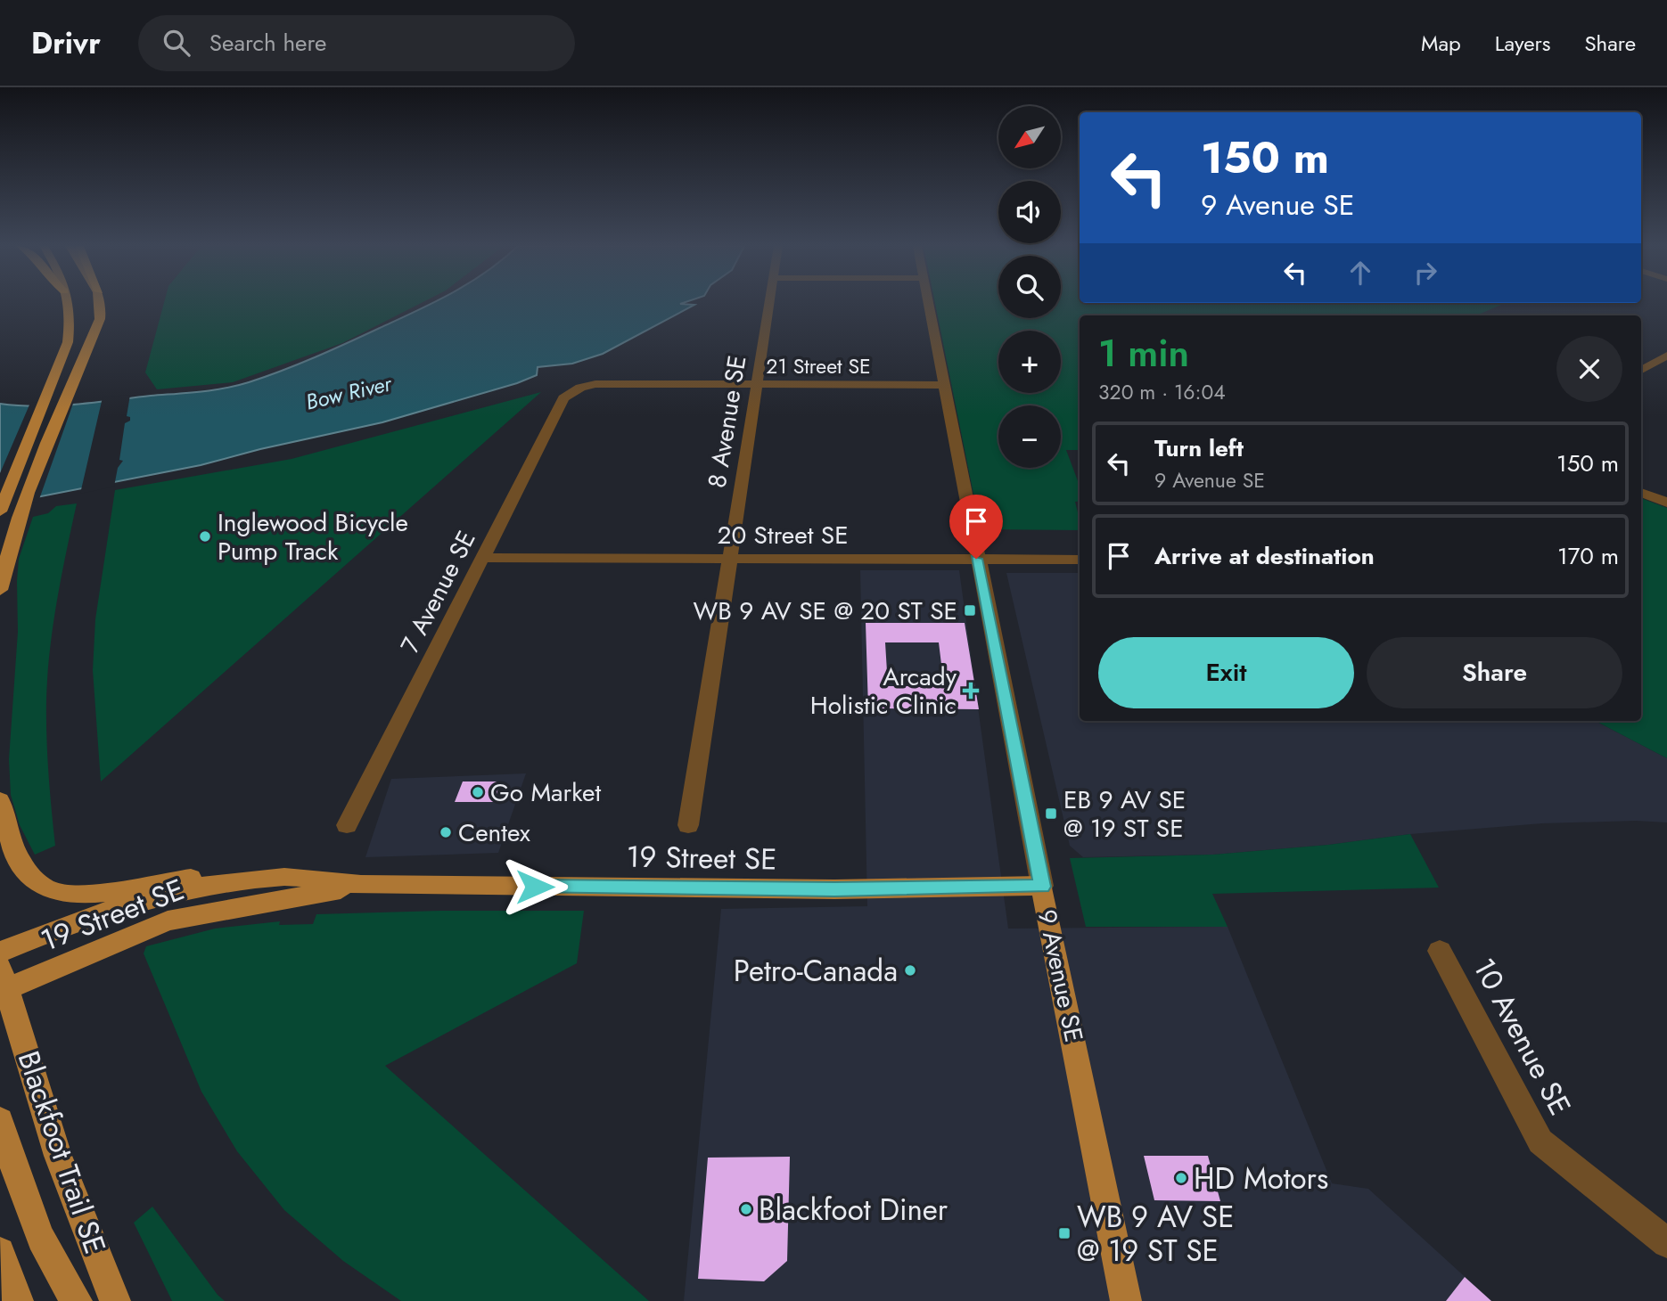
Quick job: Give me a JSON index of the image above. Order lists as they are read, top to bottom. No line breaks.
{"streets":{"main road":["19 Street SE","9 Avenue SE","Blackfoot Trail SE"],"street":["21 Street SE","8 Avenue SE","20 Street SE","7 Avenue SE","10 Avenue SE"]},"crossings":[["21 Street SE","8 Avenue SE"],["21 Street SE","7 Avenue SE"],["21 Street SE","9 Avenue SE"],["8 Avenue SE","20 Street SE"],["20 Street SE","7 Avenue SE"],["20 Street SE","9 Avenue SE"],["19 Street SE","9 Avenue SE"],["19 Street SE","Blackfoot Trail SE"]],"water":["Bow River"],"places":{"other":["Inglewood Bicycle Pump Track","Go Market","Centex","Petro-Canada","HD Motors","Blackfoot Diner"],"transit":["WB 9 AV SE @ 20 ST SE","EB 9 AV SE @ 19 ST SE","WB 9 AV SE @ 19 ST SE"],"health":["Arcady Holistic Clinic"]},"north":"bottom left","page":{"header":"Drivr","search":"Search here","nav":["Map","Layers","Share"],"map_buttons":["+","−"],"turn":["150 m","9 Avenue SE"],"heading":["1 min","320 m · 16:04"],"list":[{"name":"Turn left","note":"9 Avenue SE","value":"150 m"},{"name":"Arrive at destination","value":"170 m"}],"buttons":["Exit","Share"]}}
